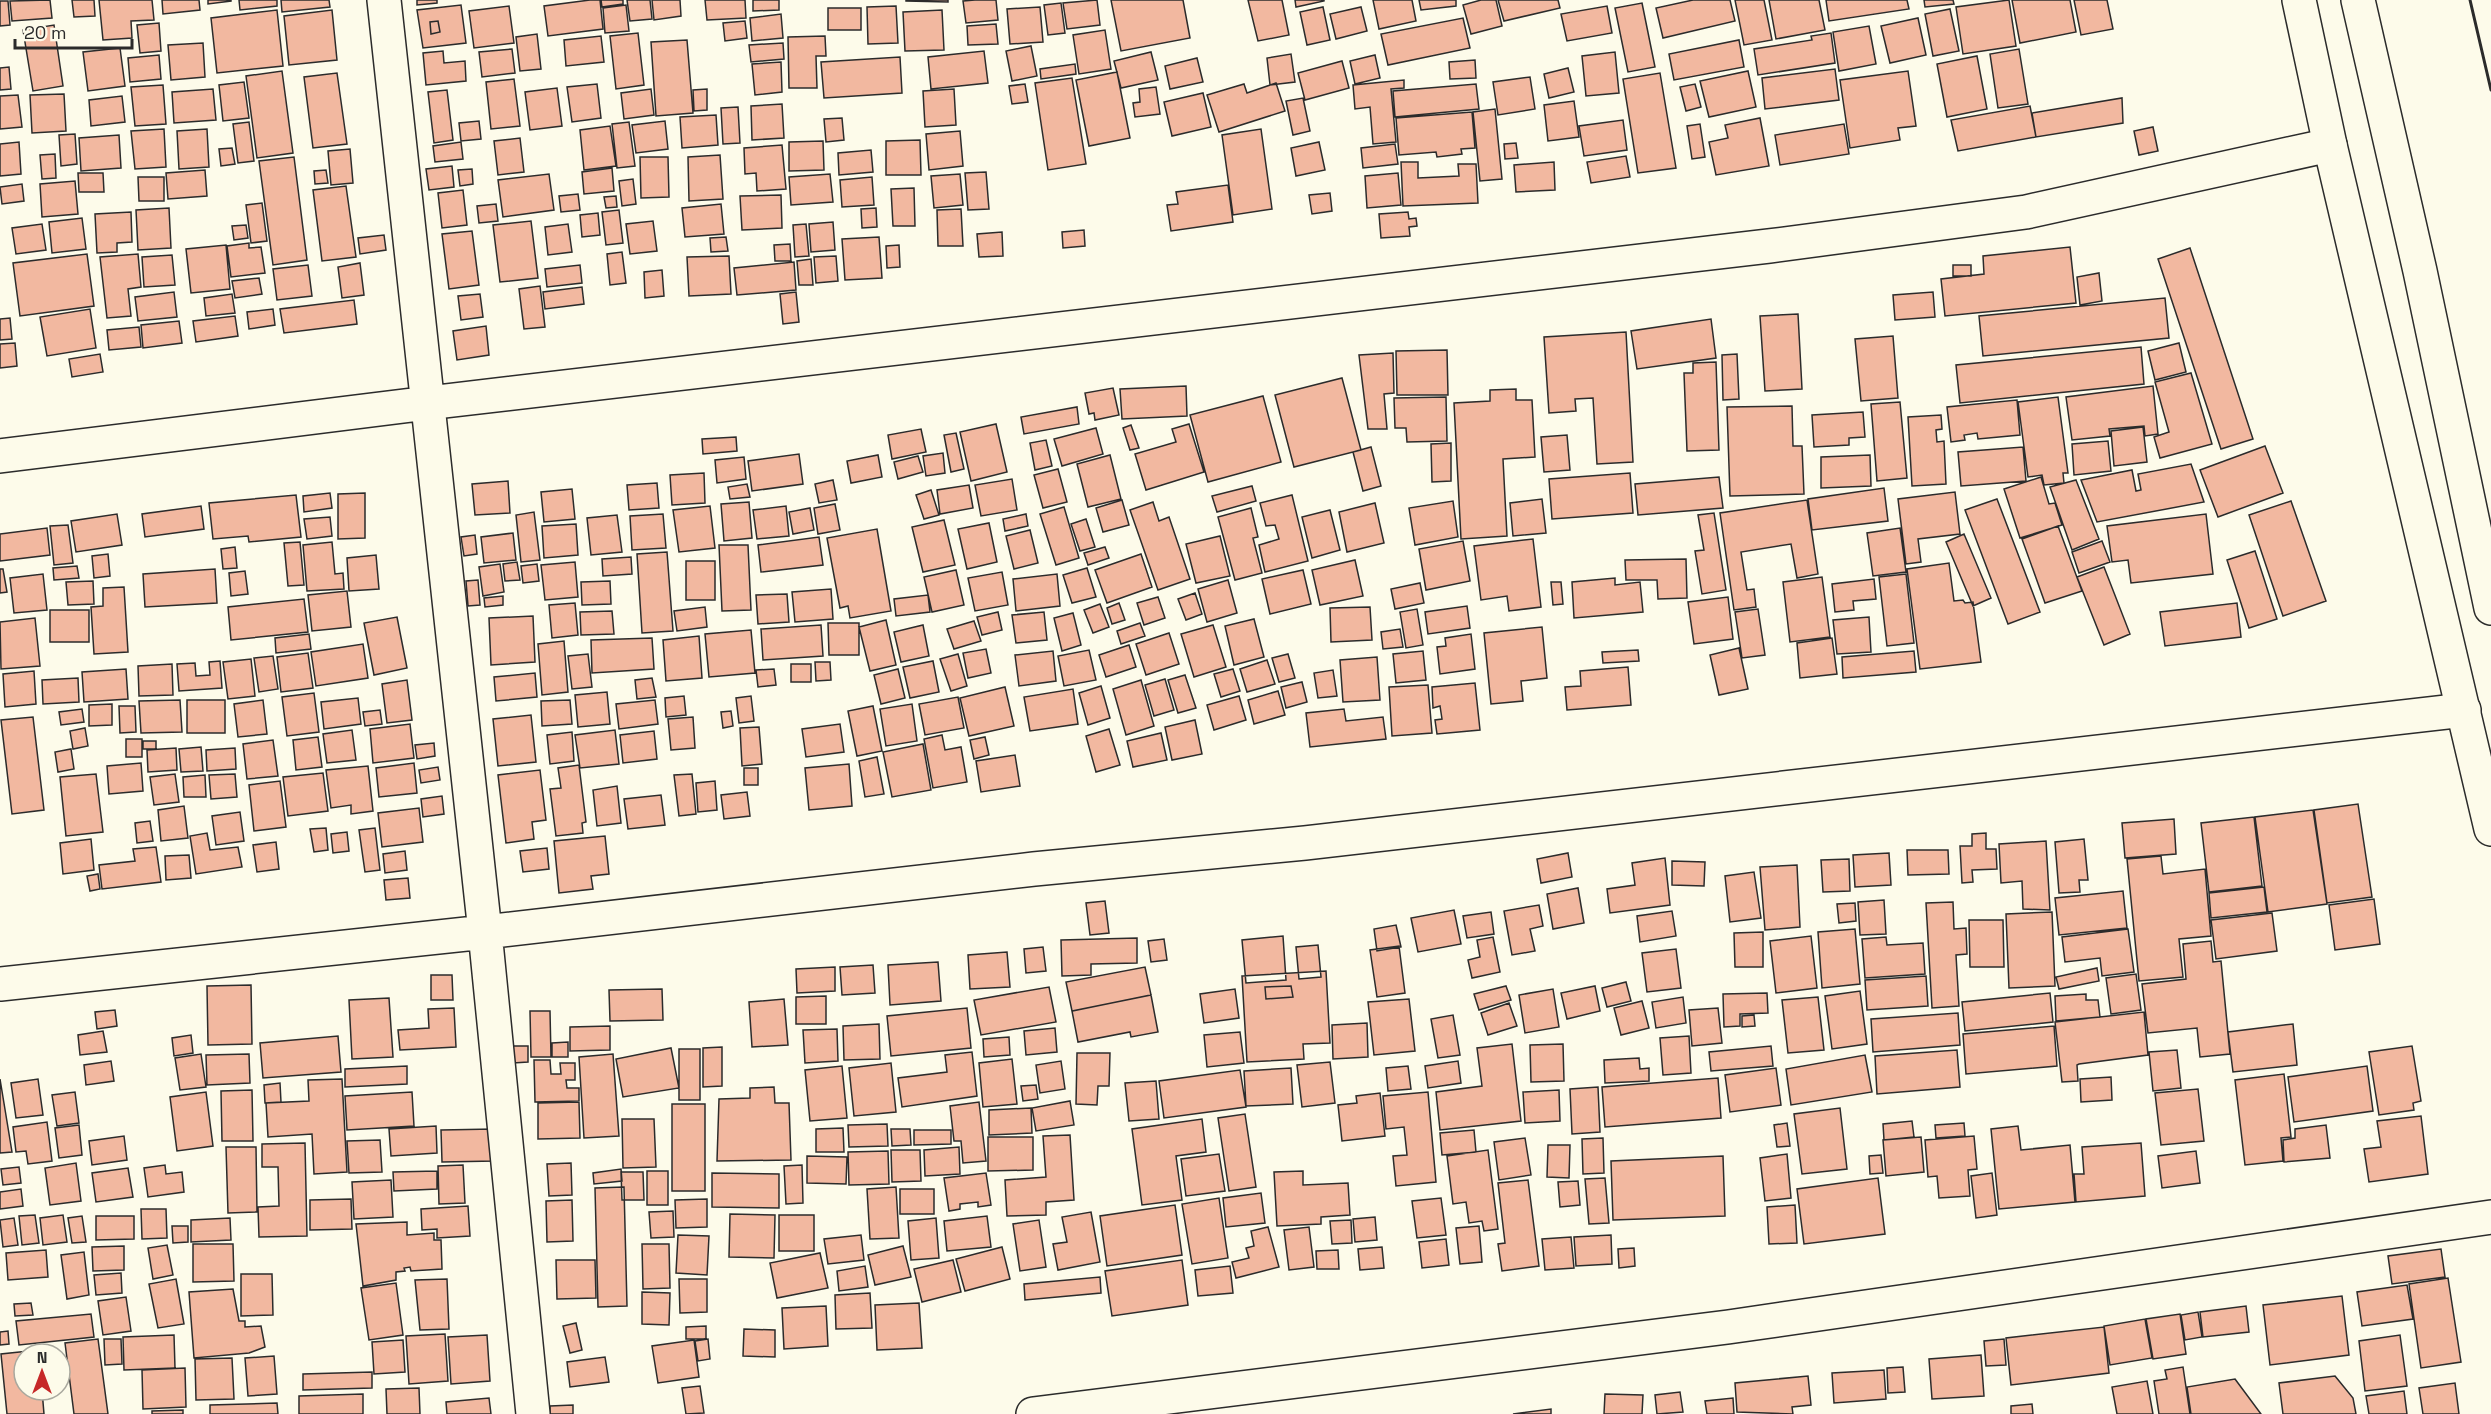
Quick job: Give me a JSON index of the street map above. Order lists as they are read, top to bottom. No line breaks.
{"scale_bar":"20 m","north":"top"}
